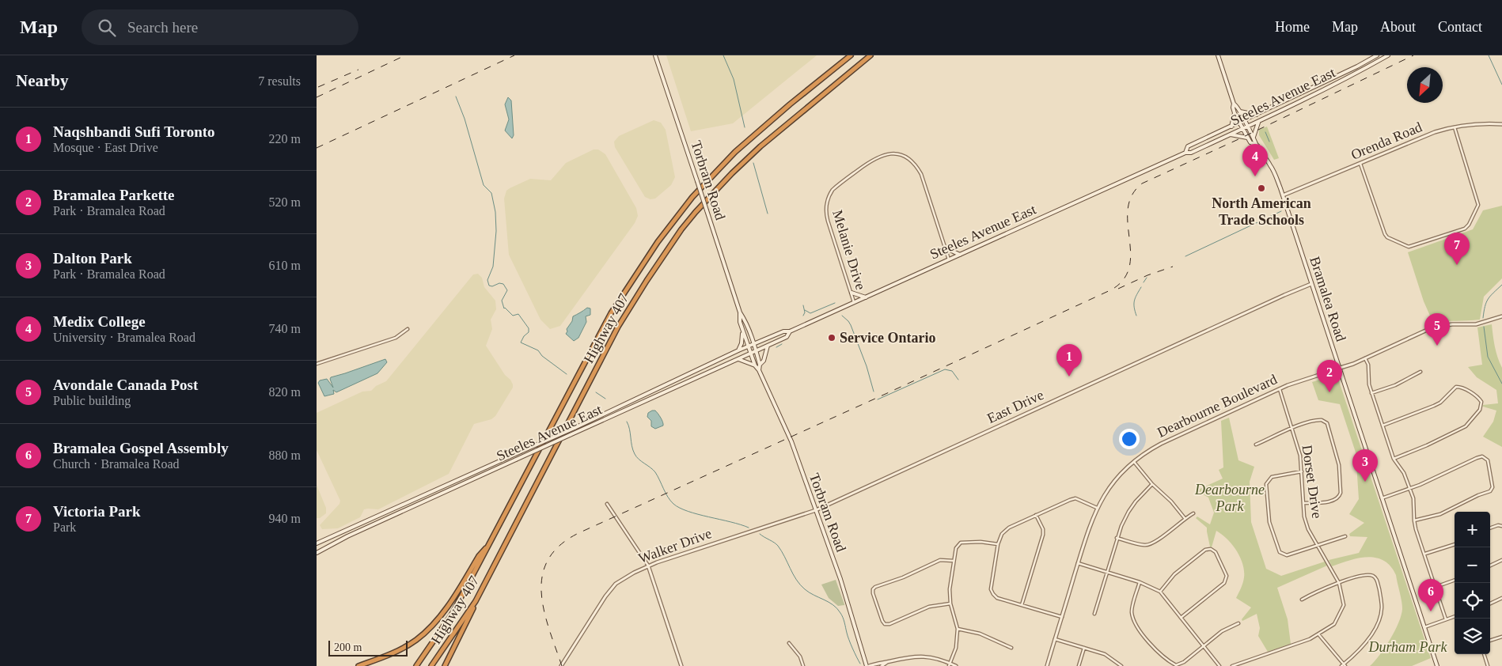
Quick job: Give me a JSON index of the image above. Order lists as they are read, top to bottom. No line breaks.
{"streets":{"highway":["Highway 407"],"main road":["Steeles Avenue East","Torbram Road","Bramalea Road"],"street":["Orenda Road","Melanie Drive","Dearbourne Boulevard","East Drive","Dorset Drive","Walker Drive"]},"crossings":[["Steeles Avenue East","Torbram Road"],["Steeles Avenue East","Melanie Drive"],["Steeles Avenue East","Bramalea Road"],["Orenda Road","Bramalea Road"],["Torbram Road","East Drive"],["Torbram Road","Walker Drive"],["Bramalea Road","Dearbourne Boulevard"],["Bramalea Road","East Drive"],["Dearbourne Boulevard","Dorset Drive"],["East Drive","Walker Drive"]],"parks":["Dearbourne Park","Durham Park"],"places":["North American Trade Schools","Service Ontario"],"scale_bar":"200 m","north":"bottom left","page":{"header":"Map","search":"Search here","nav":["Home","Map","About","Contact"],"heading":["Nearby","7 results"],"list":[{"mark":"1","name":"Naqshbandi Sufi Toronto","note":"Mosque · East Drive","value":"220 m"},{"mark":"2","name":"Bramalea Parkette","note":"Park · Bramalea Road","value":"520 m"},{"mark":"3","name":"Dalton Park","note":"Park · Bramalea Road","value":"610 m"},{"mark":"4","name":"Medix College","note":"University · Bramalea Road","value":"740 m"},{"mark":"5","name":"Avondale Canada Post","note":"Public building","value":"820 m"},{"mark":"6","name":"Bramalea Gospel Assembly","note":"Church · Bramalea Road","value":"880 m"},{"mark":"7","name":"Victoria Park","note":"Park","value":"940 m"}],"pins":["4","7","5","1","2","3","6"],"map_buttons":["+","−"],"scale":"200 m"}}
